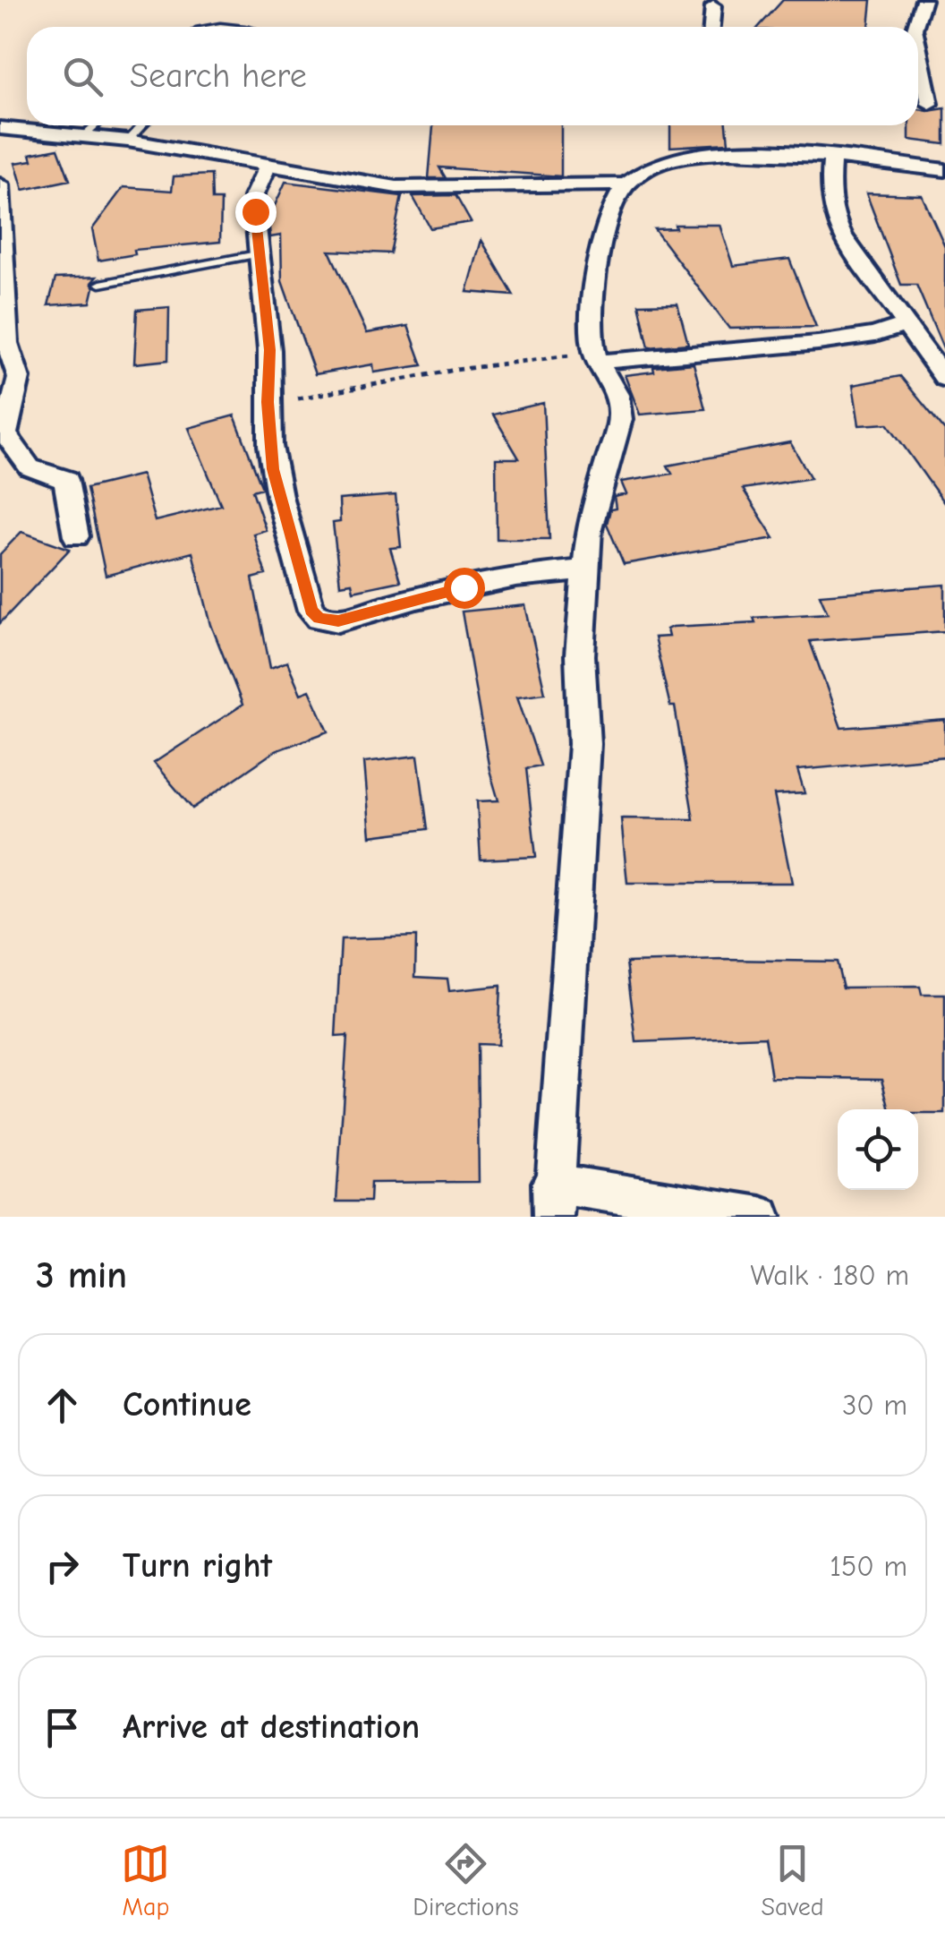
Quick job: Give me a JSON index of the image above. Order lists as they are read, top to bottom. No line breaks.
{"page":{"search":"Search here","heading":["3 min","Walk · 180 m"],"list":[["Continue","30 m"],["Turn right","150 m"],"Arrive at destination"],"nav":["Map","Directions","Saved"]}}
